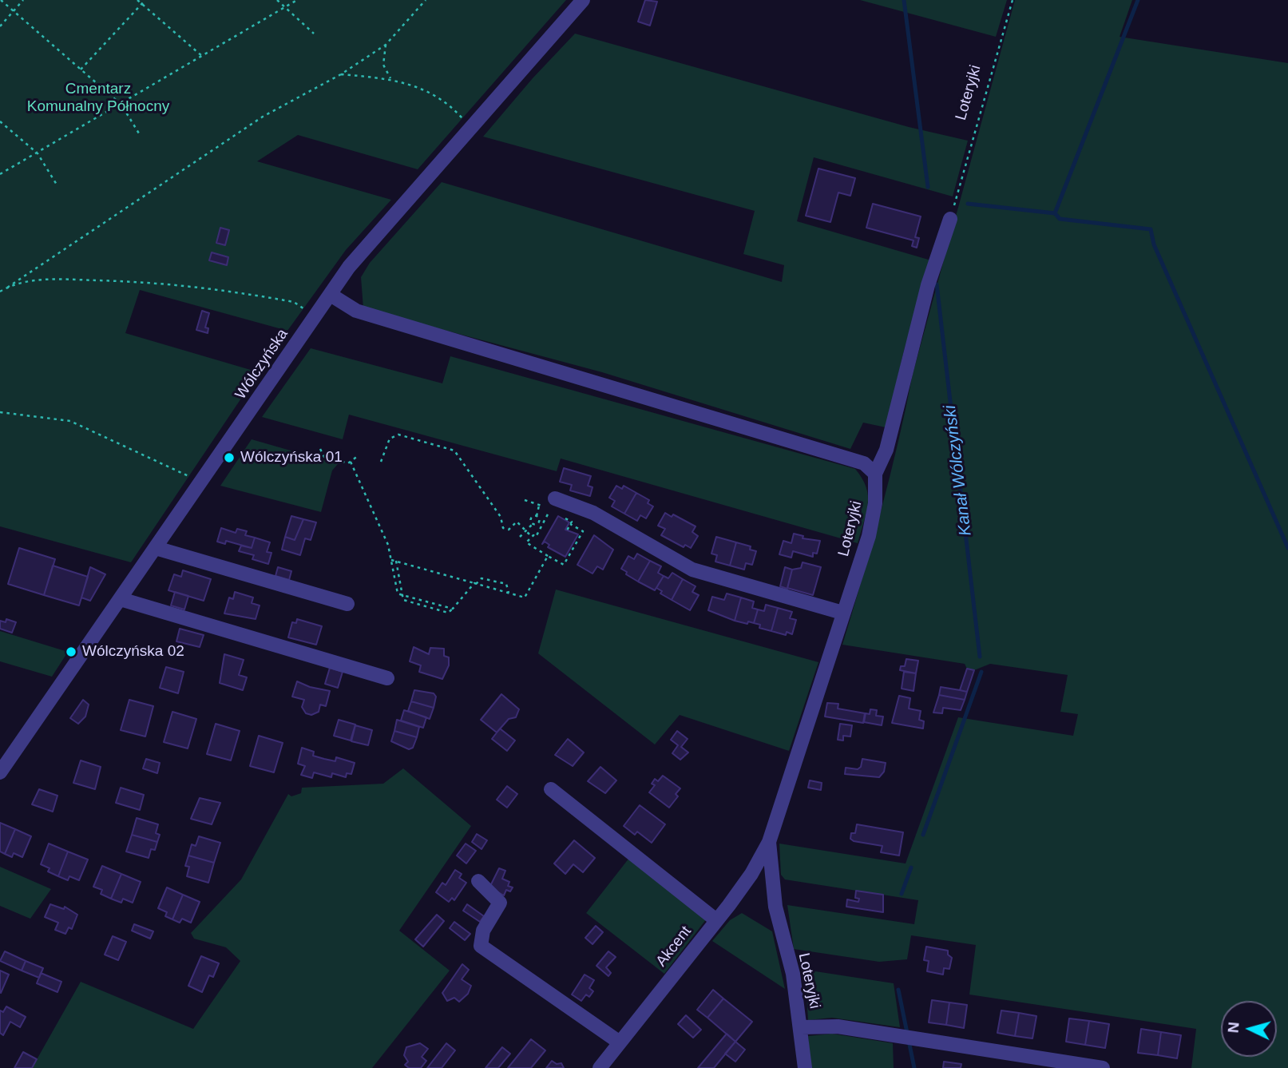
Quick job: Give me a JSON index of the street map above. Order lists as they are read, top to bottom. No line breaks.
{"streets":{"street":["Loteryjki","Wólczyńska","Akcent"]},"crossings":[["Loteryjki","Akcent"]],"water":["Kanał Wólczyński"],"parks":["Cmentarz Komunalny Północny"],"places":["Wólczyńska 01","Wólczyńska 02"],"north":"left"}
